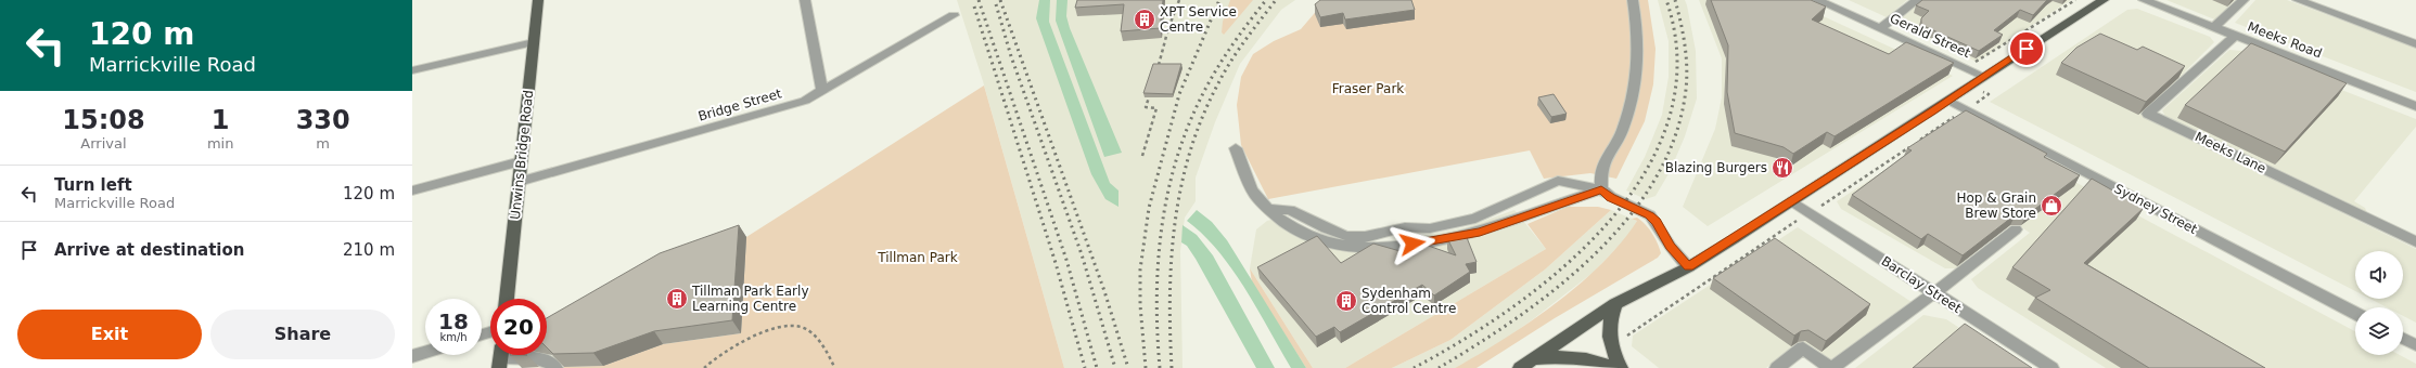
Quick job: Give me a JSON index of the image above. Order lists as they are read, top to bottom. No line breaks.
{"streets":{"main road":["Unwins Bridge Road"],"street":["Gerald Street","Meeks Road","Bridge Street","Meeks Lane","Sydney Street","Barclay Street"]},"crossings":[["Meeks Road","Meeks Lane"],["Bridge Street","Unwins Bridge Road"]],"parks":["Fraser Park","Tillman Park"],"places":{"building":["XPT Service Centre","Tillman Park Early Learning Centre","Sydenham Control Centre"],"restaurant":["Blazing Burgers"],"shop":["Hop & Grain Brew Store"]},"page":{"turn":["120 m","Marrickville Road"],"eta":["15:08","Arrival","1","min","330","m"],"list":[{"name":"Turn left","note":"Marrickville Road","value":"120 m"},{"name":"Arrive at destination","value":"210 m"}],"speed":"18 km/h","limit":"20","buttons":["Exit","Share"]}}
